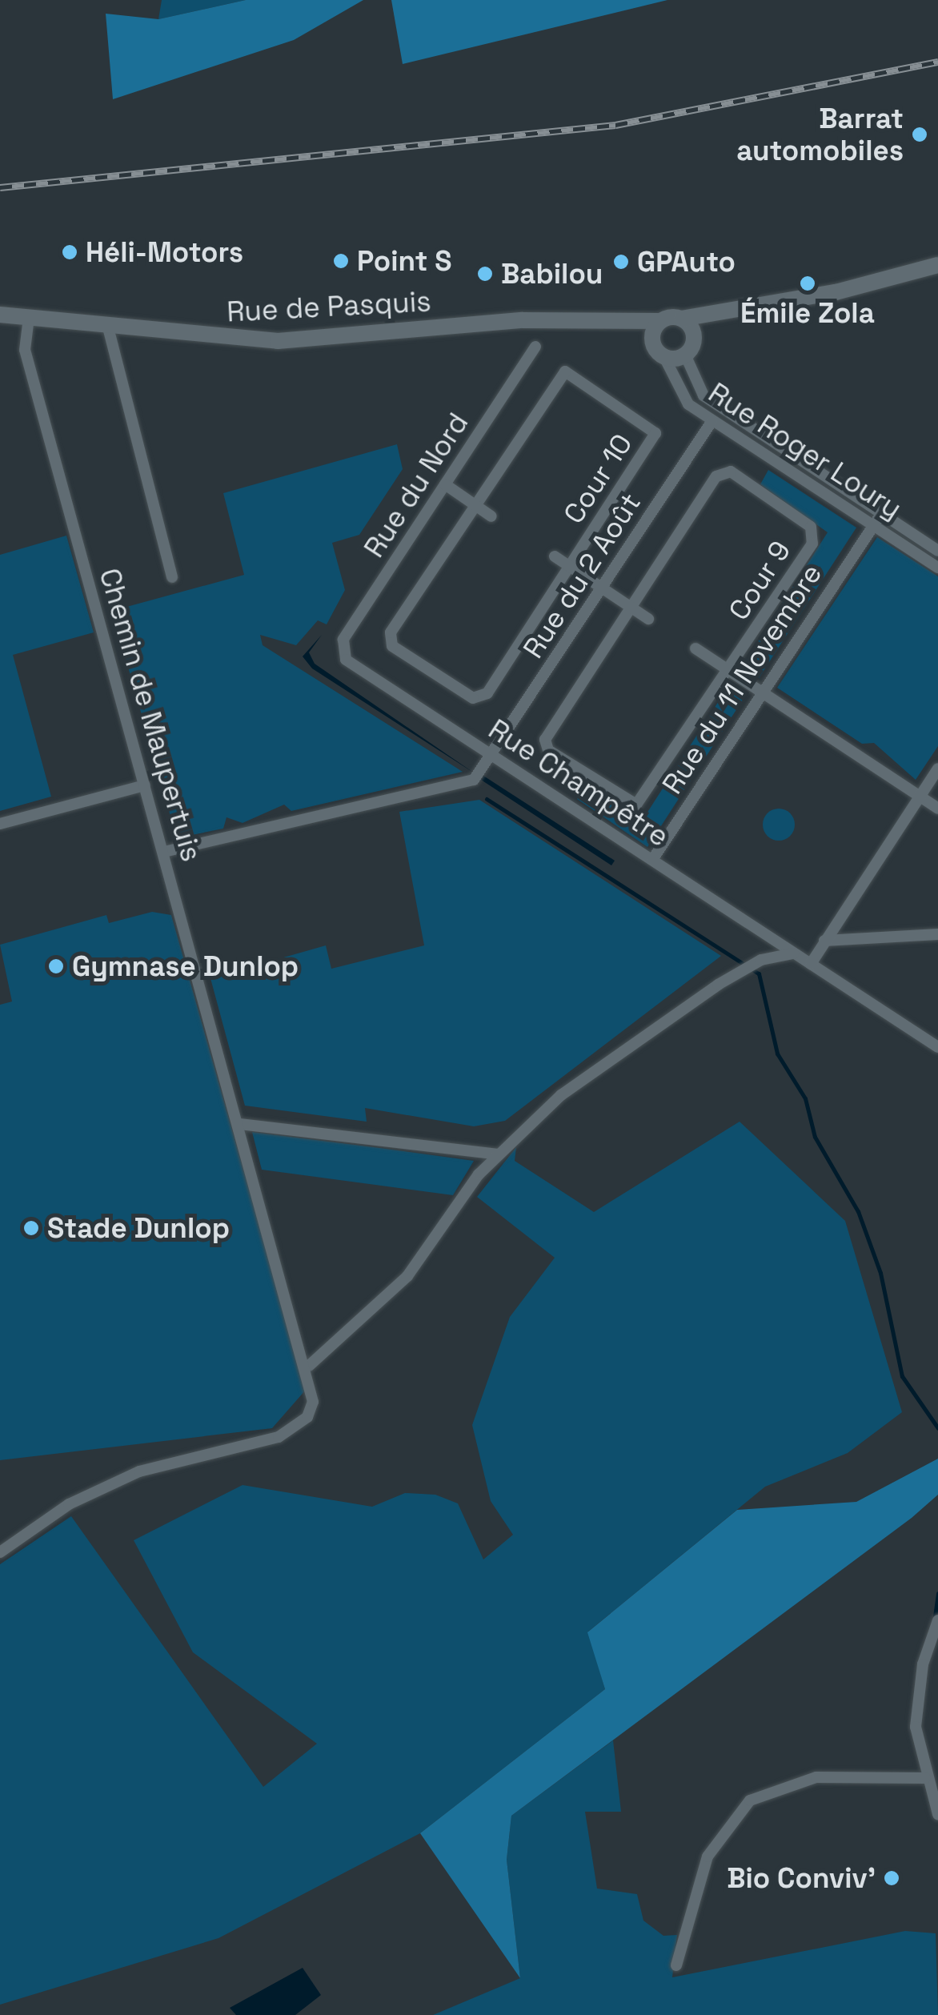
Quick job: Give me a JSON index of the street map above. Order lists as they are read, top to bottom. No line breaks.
{"streets":{"main road":["Rue de Pasquis"],"street":["Rue Roger Loury","Cour 10","Rue du Nord","Rue du 2 Août","Cour 9","Rue du 11 Novembre","Chemin de Maupertuis","Rue Champêtre"]},"crossings":[["Rue de Pasquis","Rue Roger Loury"],["Rue de Pasquis","Chemin de Maupertuis"],["Rue Roger Loury","Rue du 2 Août"],["Rue Roger Loury","Rue du 11 Novembre"],["Rue du Nord","Rue Champêtre"],["Rue du 2 Août","Chemin de Maupertuis"],["Rue du 2 Août","Rue Champêtre"],["Rue du 11 Novembre","Rue Champêtre"]],"places":["Barrat automobiles","Héli-Motors","Point S","GPAuto","Babilou","Émile Zola","Gymnase Dunlop","Stade Dunlop","Bio Conviv'"]}
